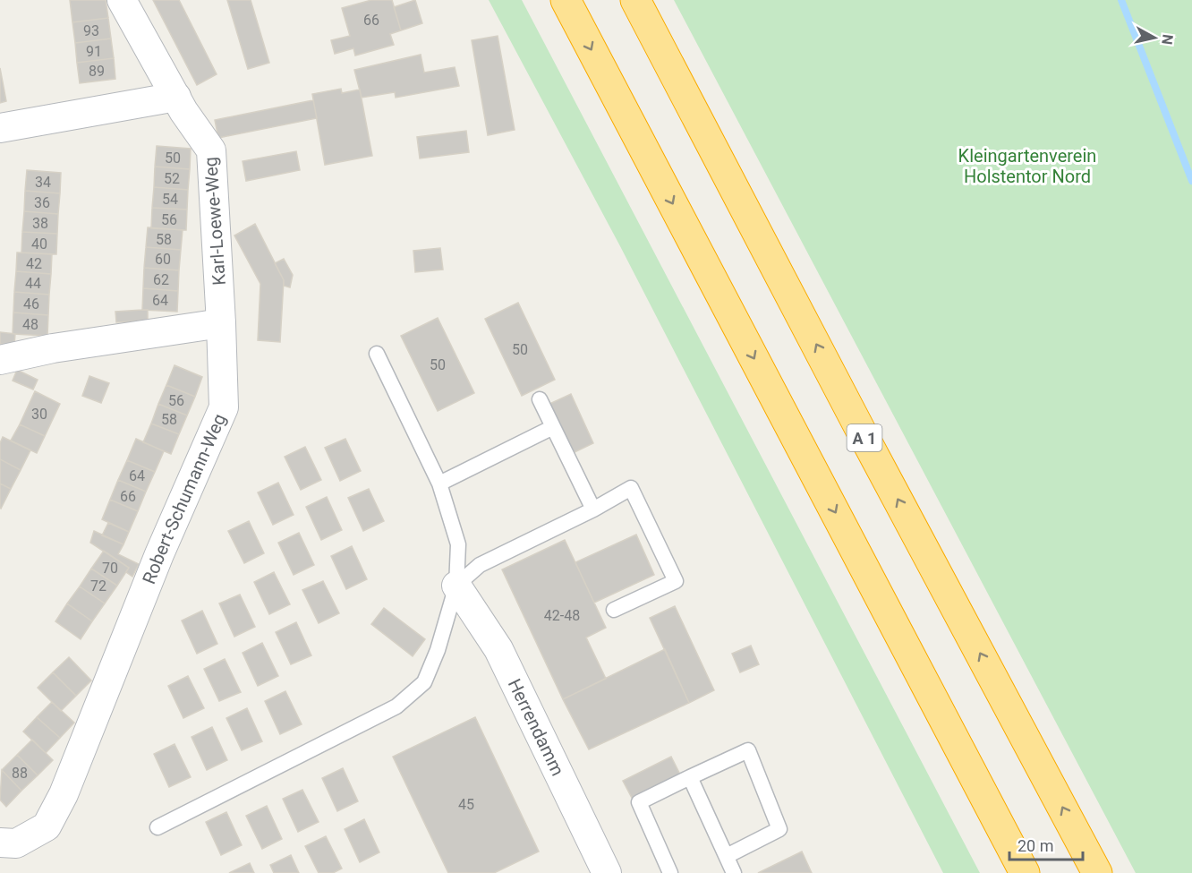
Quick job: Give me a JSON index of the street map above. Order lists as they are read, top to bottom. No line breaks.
{"streets":{"highway":["A 1"],"street":["Karl-Loewe-Weg","Robert-Schumann-Weg","Herrendamm"]},"crossings":[["Karl-Loewe-Weg","Robert-Schumann-Weg"]],"parks":["Kleingartenverein Holstentor Nord"],"house_numbers":["66","93","91","89","50","52","34","54","36","56","38","58","40","60","42","62","44","64","46","48","50","50","56","30","58","64","66","70","72","42-48","88","45"],"scale_bar":"20 m","north":"right"}
